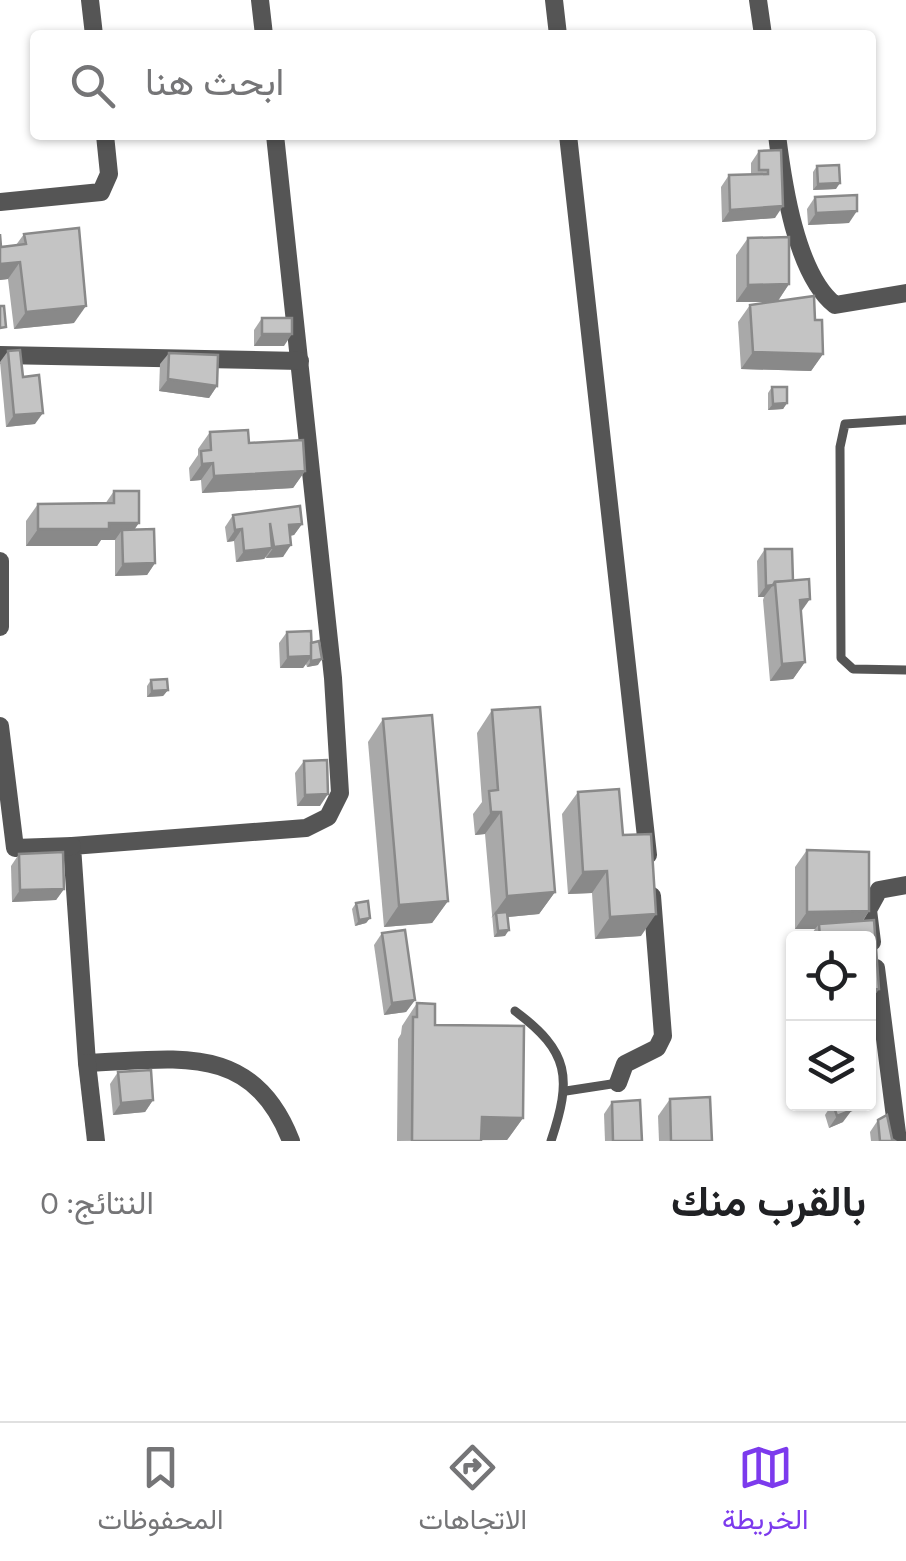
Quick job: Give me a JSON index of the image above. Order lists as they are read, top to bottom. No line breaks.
{"page":{"search":"ابحث هنا","heading":["بالقرب منك","النتائج: 0"],"nav":["الخريطة","الاتجاهات","المحفوظات"]}}
